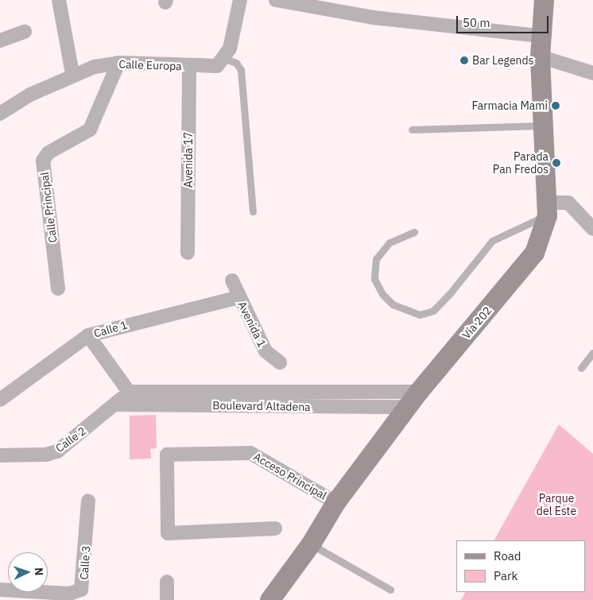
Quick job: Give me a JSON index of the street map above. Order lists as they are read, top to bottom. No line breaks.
{"streets":{"main road":["Vía 202"],"street":["Calle Europa","Avenida 17","Calle Principal","Avenida 1","Calle 1","Boulevard Altadena","Calle 2","Acceso Principal","Calle 3"]},"crossings":[["Calle Europa","Avenida 17"],["Calle Europa","Calle Principal"],["Vía 202","Boulevard Altadena"],["Vía 202","Acceso Principal"],["Avenida 1","Calle 1"],["Boulevard Altadena","Calle 2"]],"parks":["Parque del Este"],"places":["Bar Legends","Farmacia Mami","Parada Pan Fredos"],"legend":["Road","Park"],"scale_bar":"50 m","north":"right"}
